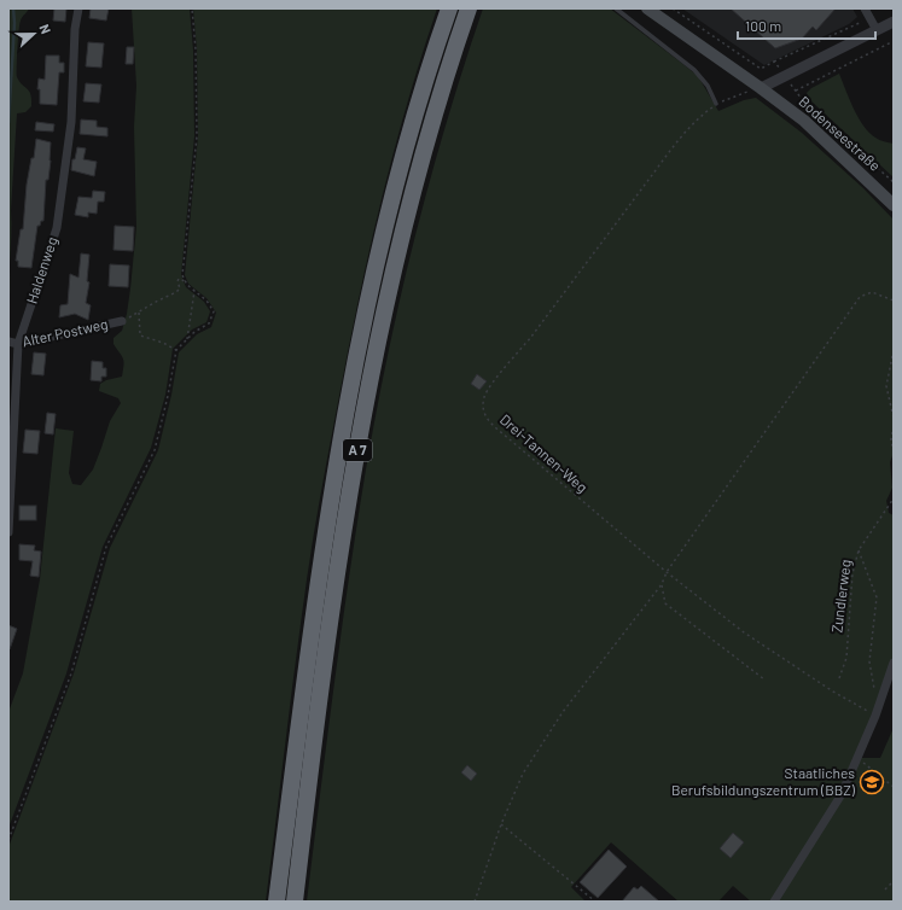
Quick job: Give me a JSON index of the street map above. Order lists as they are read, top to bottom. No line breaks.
{"streets":{"highway":["A 7"],"main road":["Bodenseestraße"],"street":["Haldenweg","Alter Postweg"],"path":["Drei-Tannen-Weg","Zundlerweg"]},"crossings":[["Bodenseestraße","Drei-Tannen-Weg"],["Haldenweg","Alter Postweg"]],"places":{"school or university":["Staatliches Berufsbildungszentrum (BBZ)"]},"scale_bar":"100 m","north":"right"}
